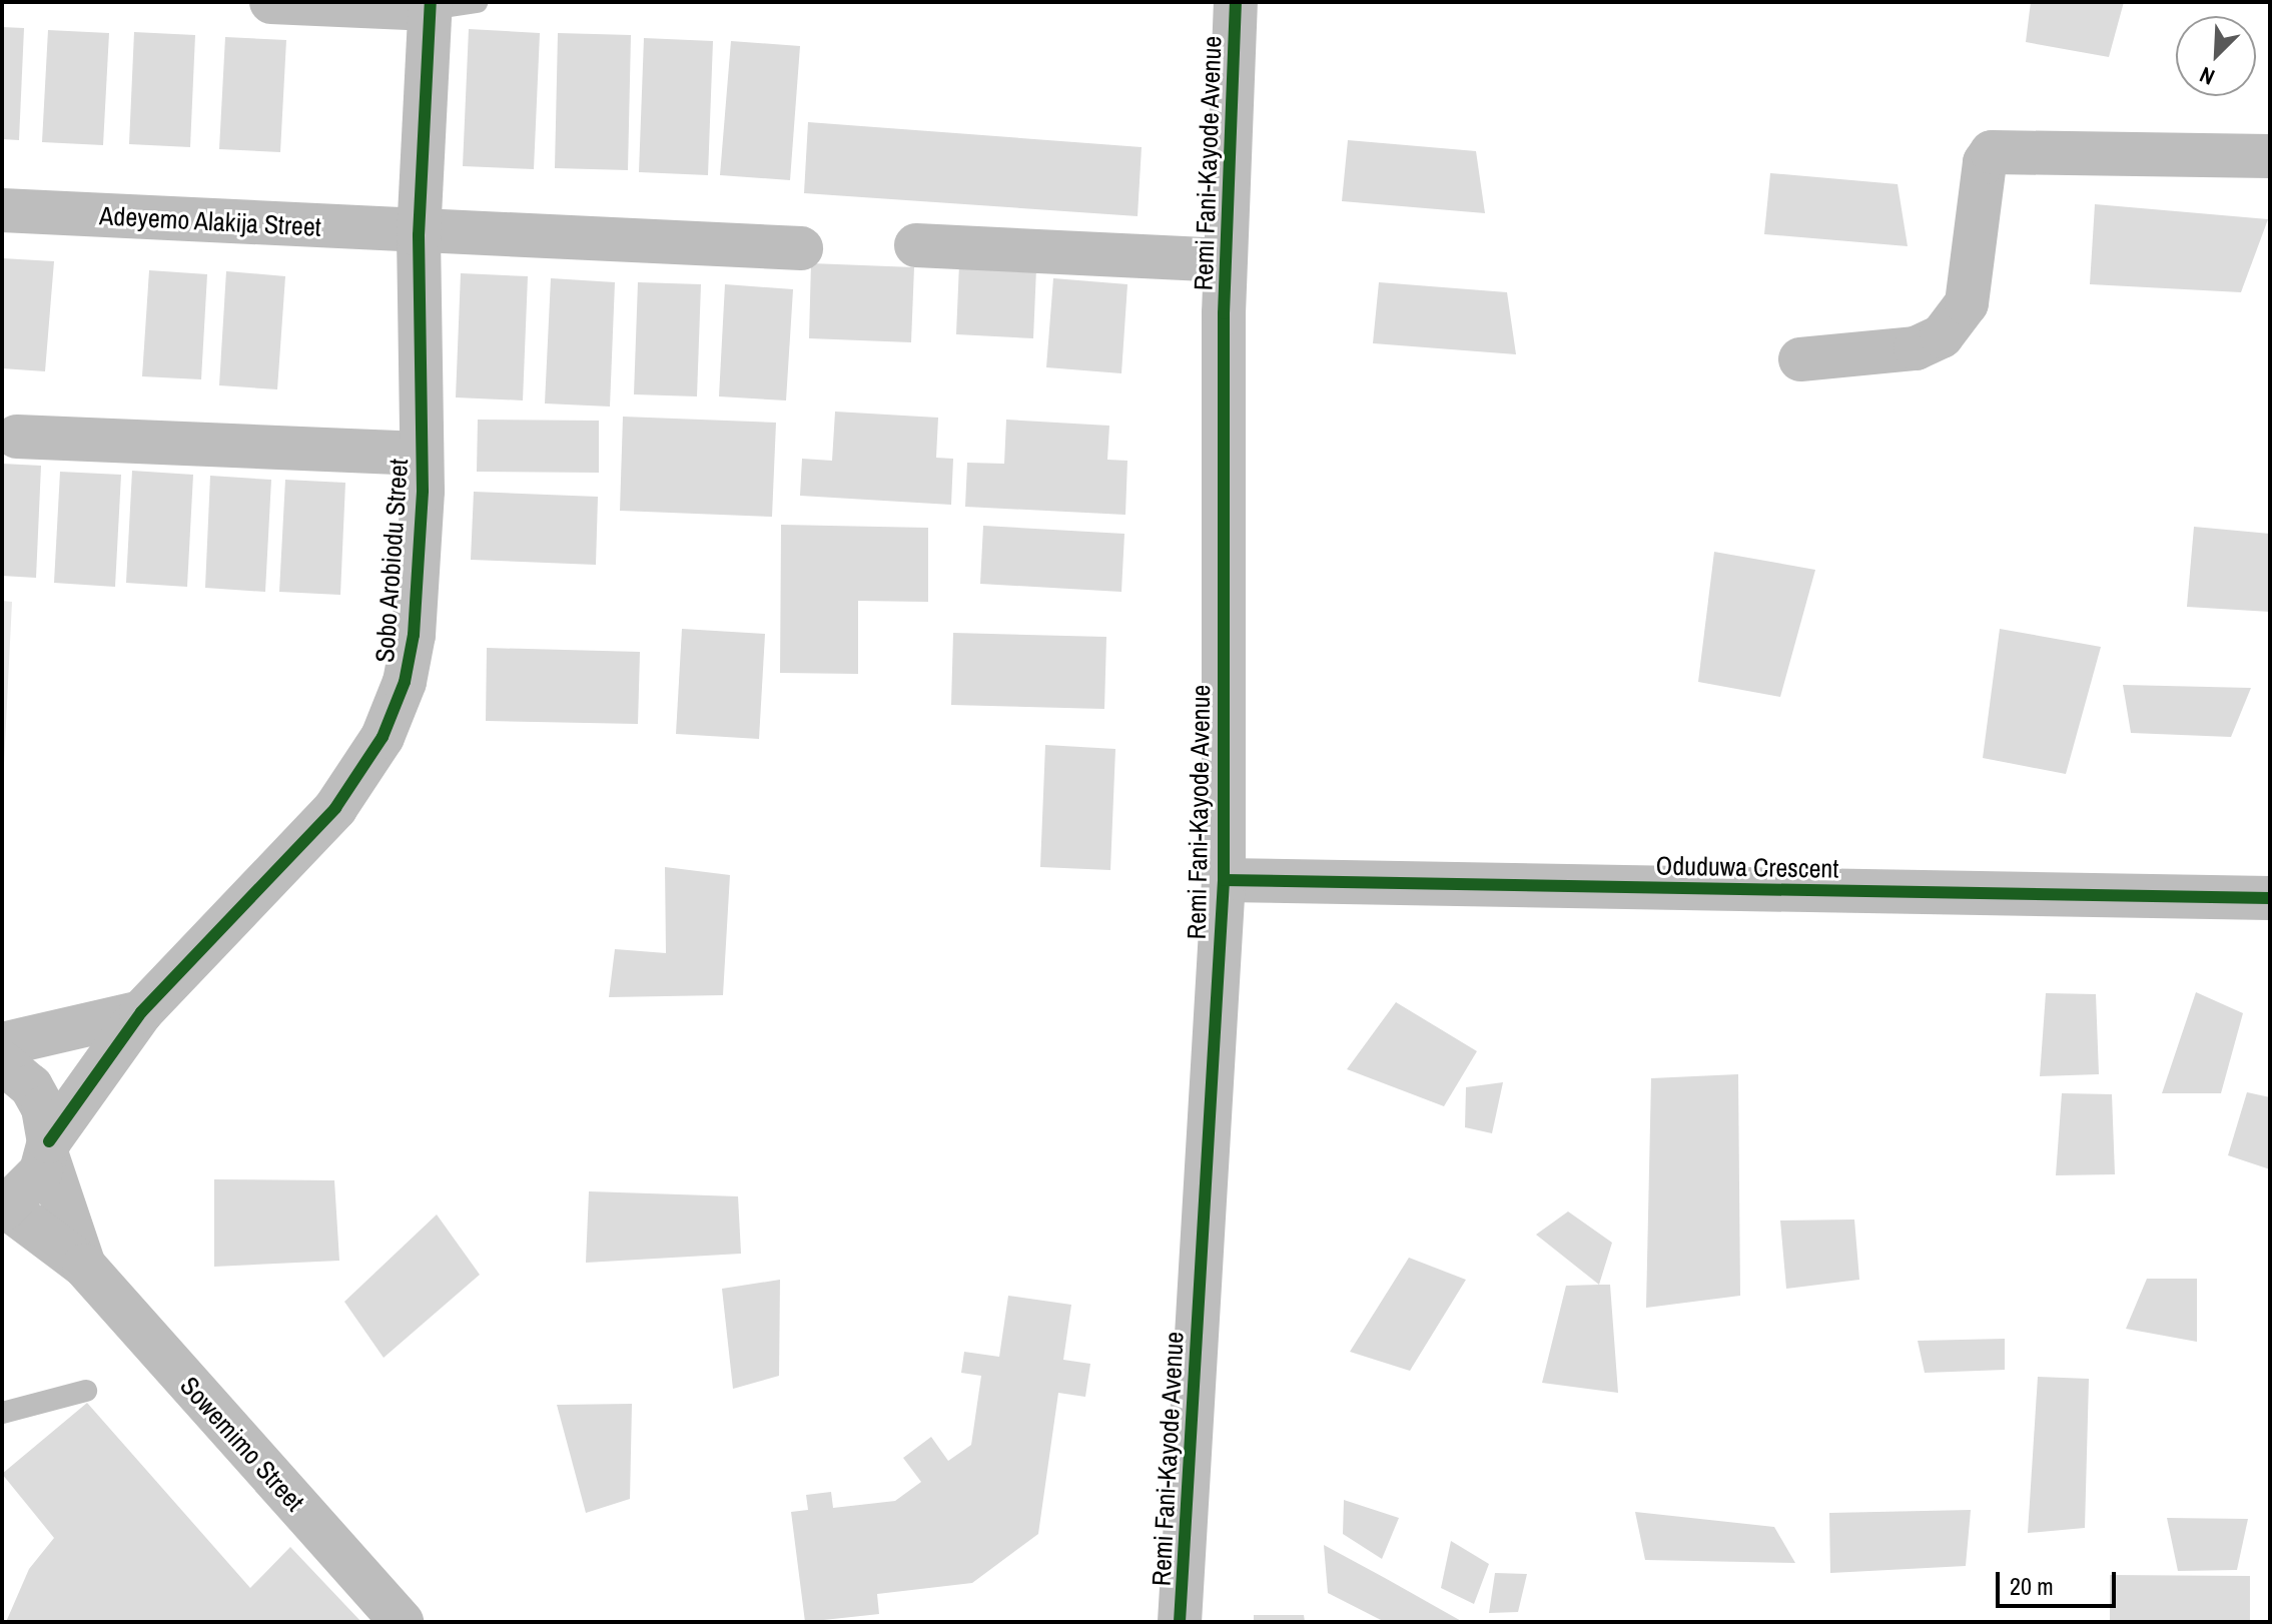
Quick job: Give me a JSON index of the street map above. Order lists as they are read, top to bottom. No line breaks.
{"streets":{"street":["Remi Fani-Kayode Avenue","Adeyemo Alakija Street","Sobo Arobiodu Street","Oduduwa Crescent","Sowemimo Street"]},"crossings":[["Remi Fani-Kayode Avenue","Oduduwa Crescent"],["Adeyemo Alakija Street","Sobo Arobiodu Street"],["Sobo Arobiodu Street","Sowemimo Street"]],"scale_bar":"20 m","north":"bottom left"}
